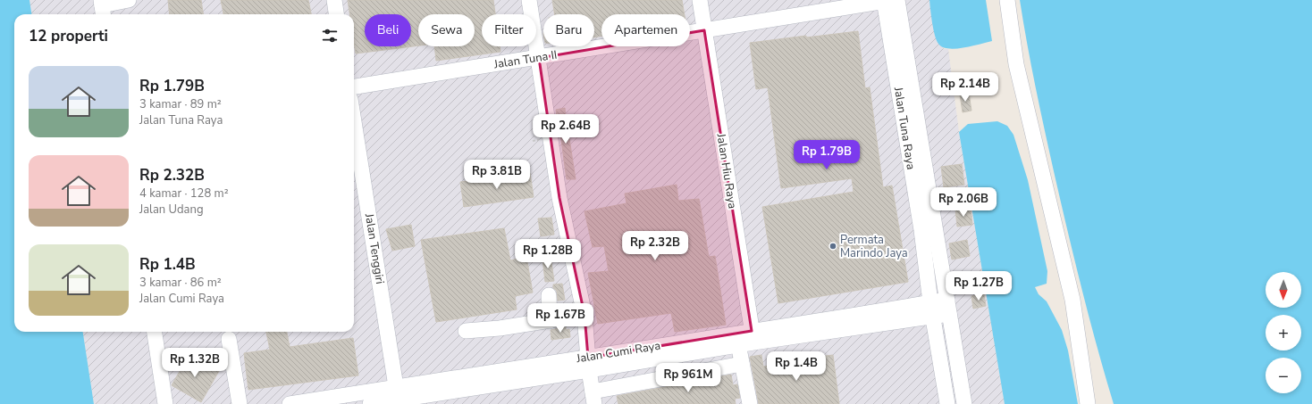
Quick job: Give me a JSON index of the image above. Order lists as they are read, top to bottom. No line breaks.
{"streets":{"street":["Jalan Tuna II","Jalan Tuna Raya","Jalan Hiu Raya","Jalan Tenggiri","Jalan Cumi Raya"]},"crossings":[["Jalan Tuna II","Jalan Tuna Raya"],["Jalan Tuna II","Jalan Hiu Raya"],["Jalan Tuna Raya","Jalan Cumi Raya"],["Jalan Hiu Raya","Jalan Cumi Raya"],["Jalan Tenggiri","Jalan Cumi Raya"]],"places":["Permata Marindo Jaya"],"north":"bottom","page":{"chip":["Beli","Sewa","Filter","Baru","Apartemen"],"heading":"12 properti","list":[{"name":"Rp 1.79B","note":"3 kamar · 89 m² · Jalan Tuna Raya"},{"name":"Rp 2.32B","note":"4 kamar · 128 m² · Jalan Udang"},{"name":"Rp 1.4B","note":"3 kamar · 86 m² · Jalan Cumi Raya"}],"price":["Rp 2.14B","Rp 2.64B","Rp 1.79B","Rp 3.81B","Rp 2.06B","Rp 2.32B","Rp 1.28B","Rp 1.27B","Rp 1.67B","Rp 1.32B","Rp 1.4B","Rp 961M"],"map_buttons":["+","−"]}}
